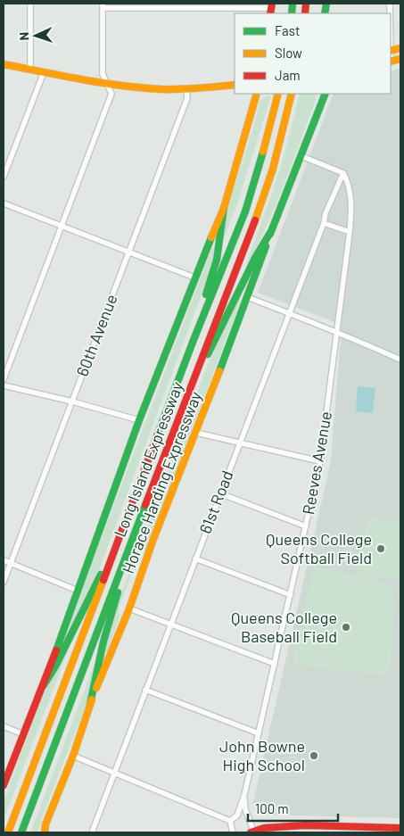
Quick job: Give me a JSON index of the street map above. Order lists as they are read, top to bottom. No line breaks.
{"streets":{"main road":["Long Island Expressway","Horace Harding Expressway"],"street":["60th Avenue","Reeves Avenue","61st Road"]},"crossings":[["Reeves Avenue","61st Road"]],"places":["Queens College Softball Field","Queens College Baseball Field","John Bowne High School"],"legend":["Fast","Slow","Jam"],"scale_bar":"100 m","north":"left"}
